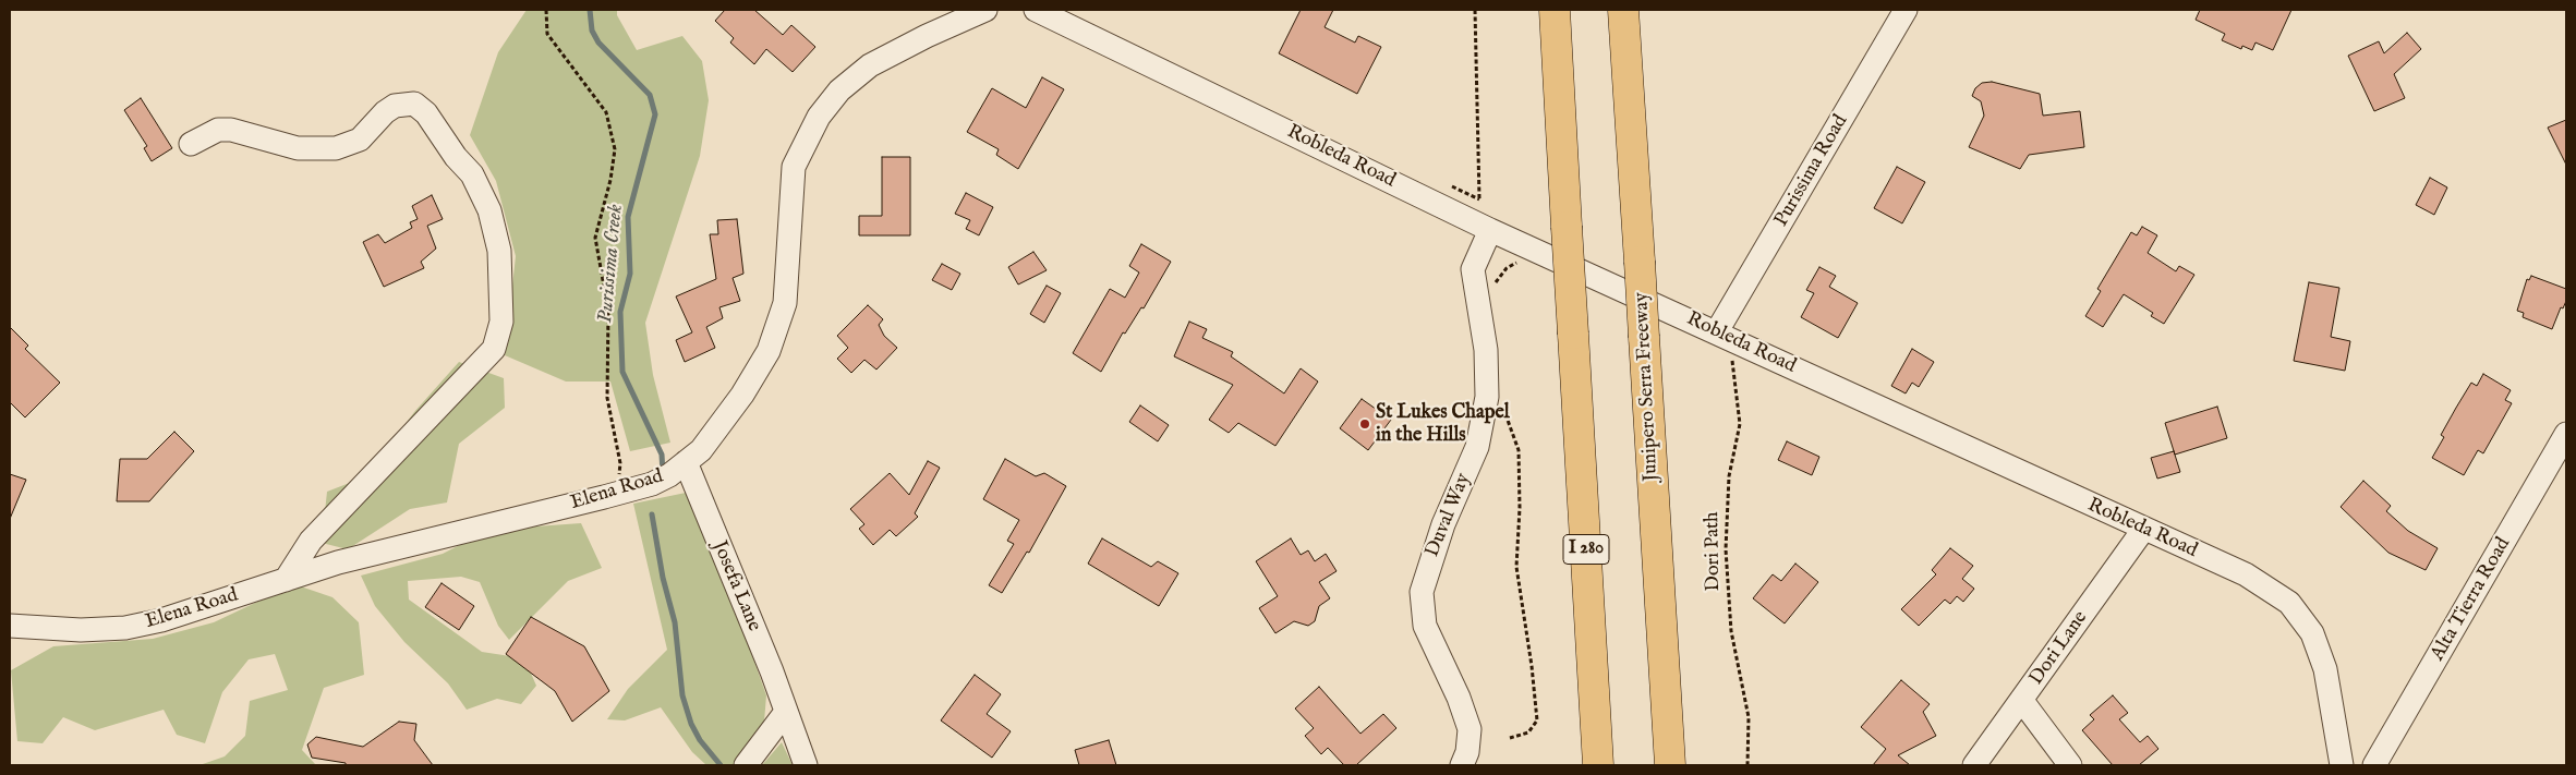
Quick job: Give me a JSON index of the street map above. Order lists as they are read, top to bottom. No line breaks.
{"streets":{"highway":["Junipero Serra Freeway","I 280"],"street":["Robleda Road","Purissima Road","Elena Road","Duval Way","Josefa Lane","Alta Tierra Road","Dori Lane"],"path":["Dori Path"]},"crossings":[["Robleda Road","Purissima Road"],["Robleda Road","Duval Way"],["Robleda Road","Dori Path"],["Robleda Road","Dori Lane"],["Purissima Road","Dori Path"],["Elena Road","Josefa Lane"]],"water":["Purissima Creek"],"places":["St Lukes Chapel in the Hills"]}
